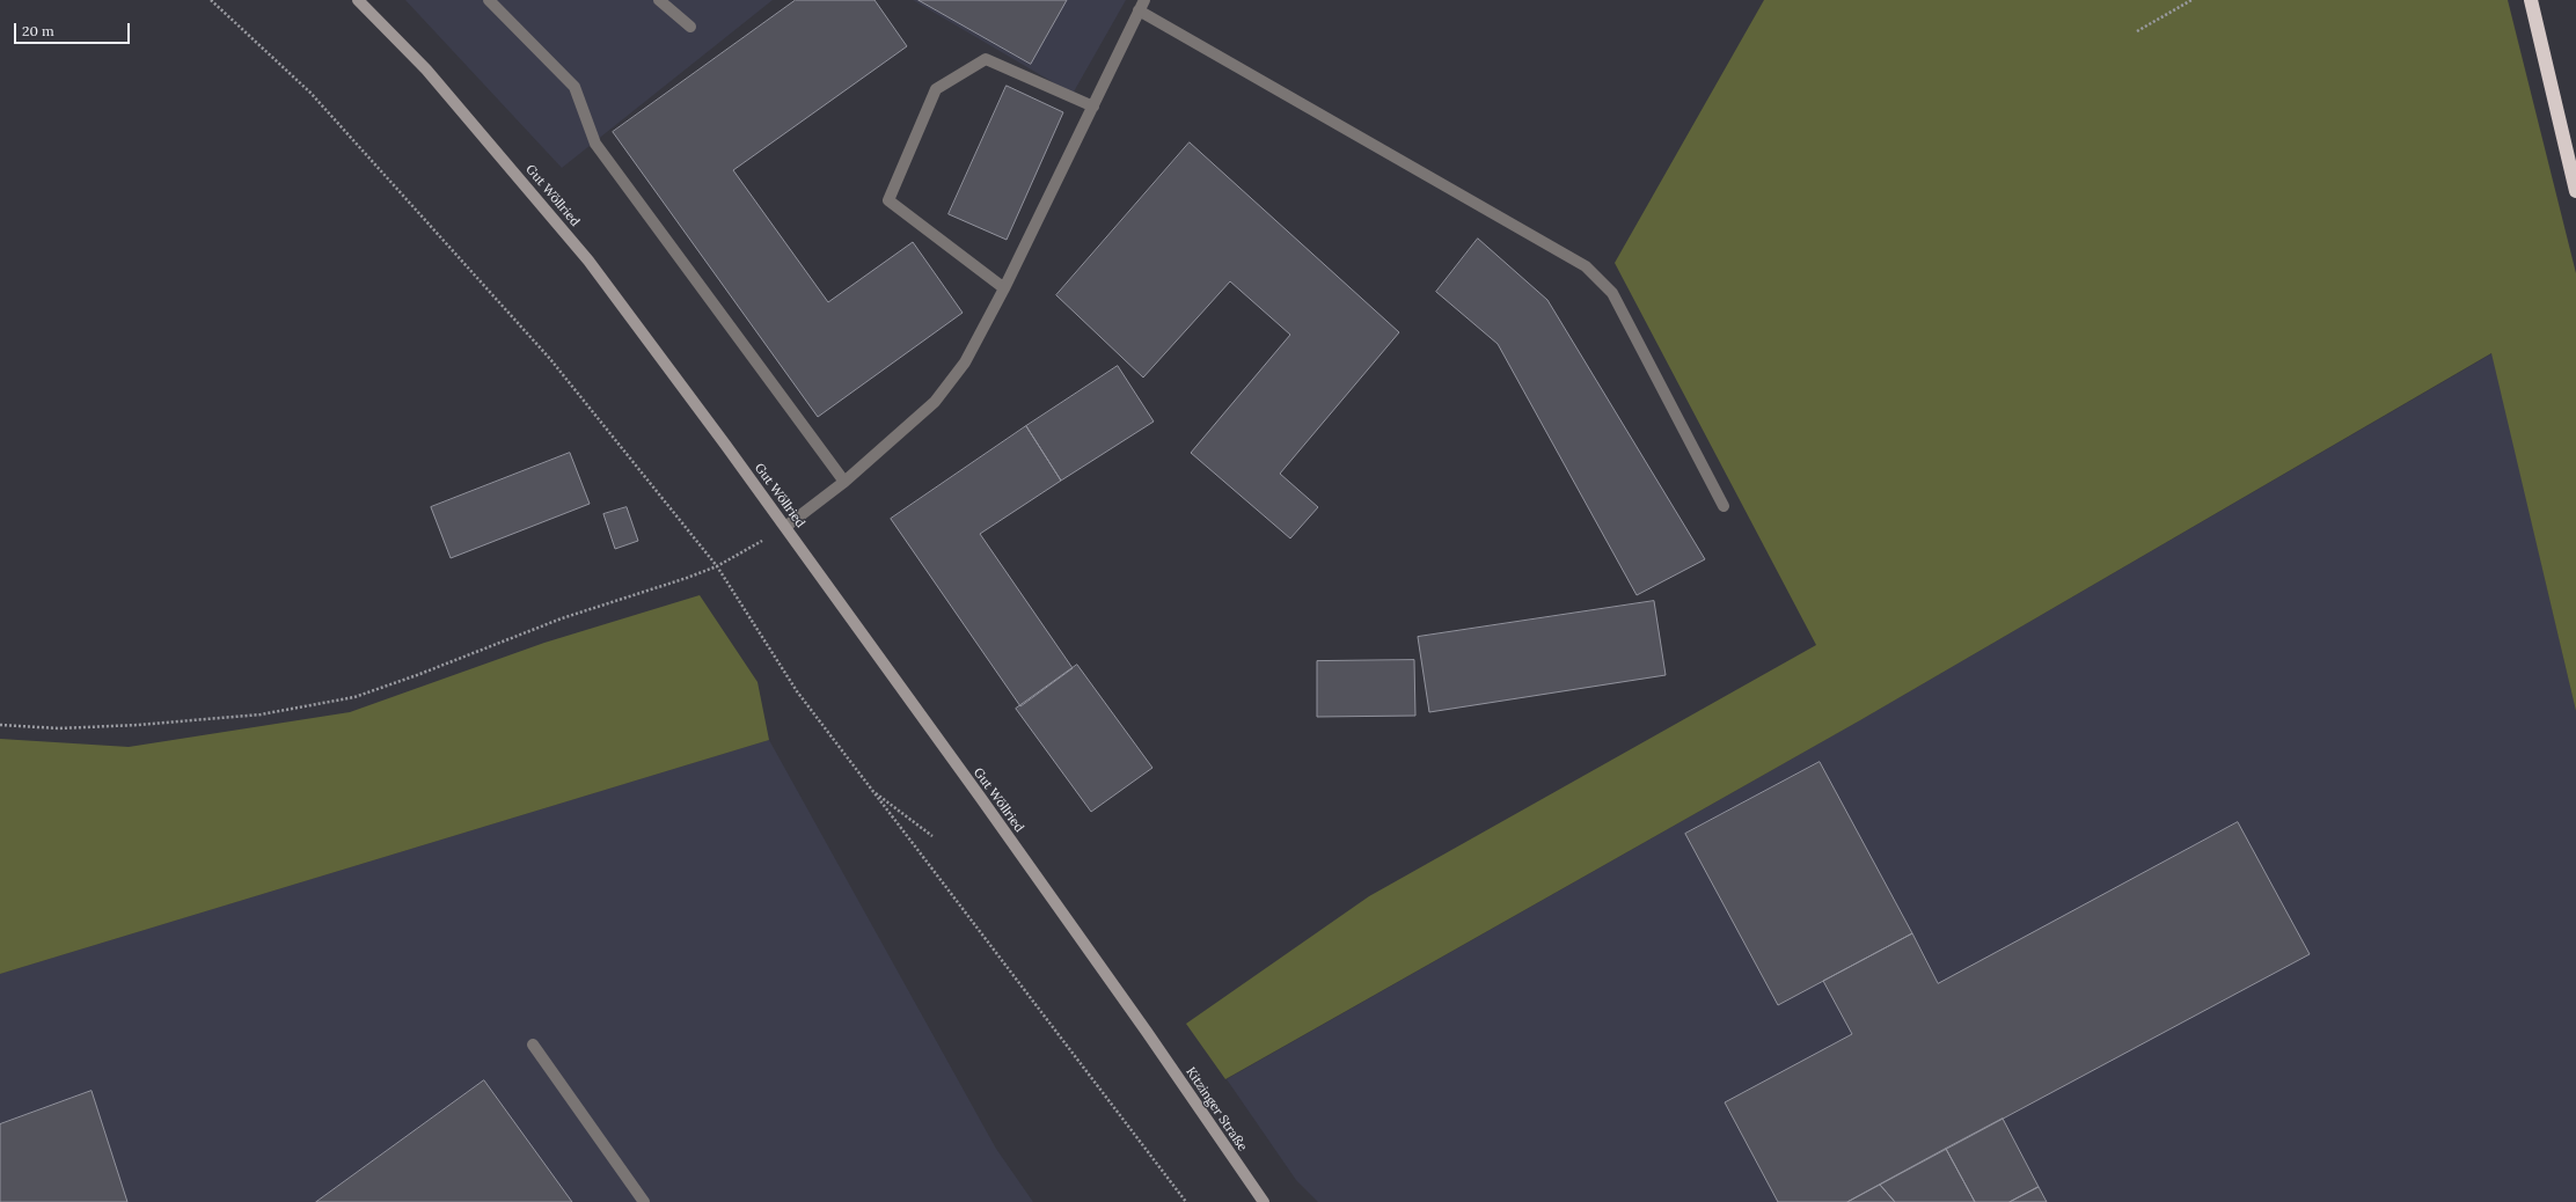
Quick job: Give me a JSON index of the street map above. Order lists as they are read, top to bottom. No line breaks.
{"streets":{"street":["Gut Wöllried","Kitzinger Straße"]},"crossings":[["Gut Wöllried","Kitzinger Straße"]],"scale_bar":"20 m"}
